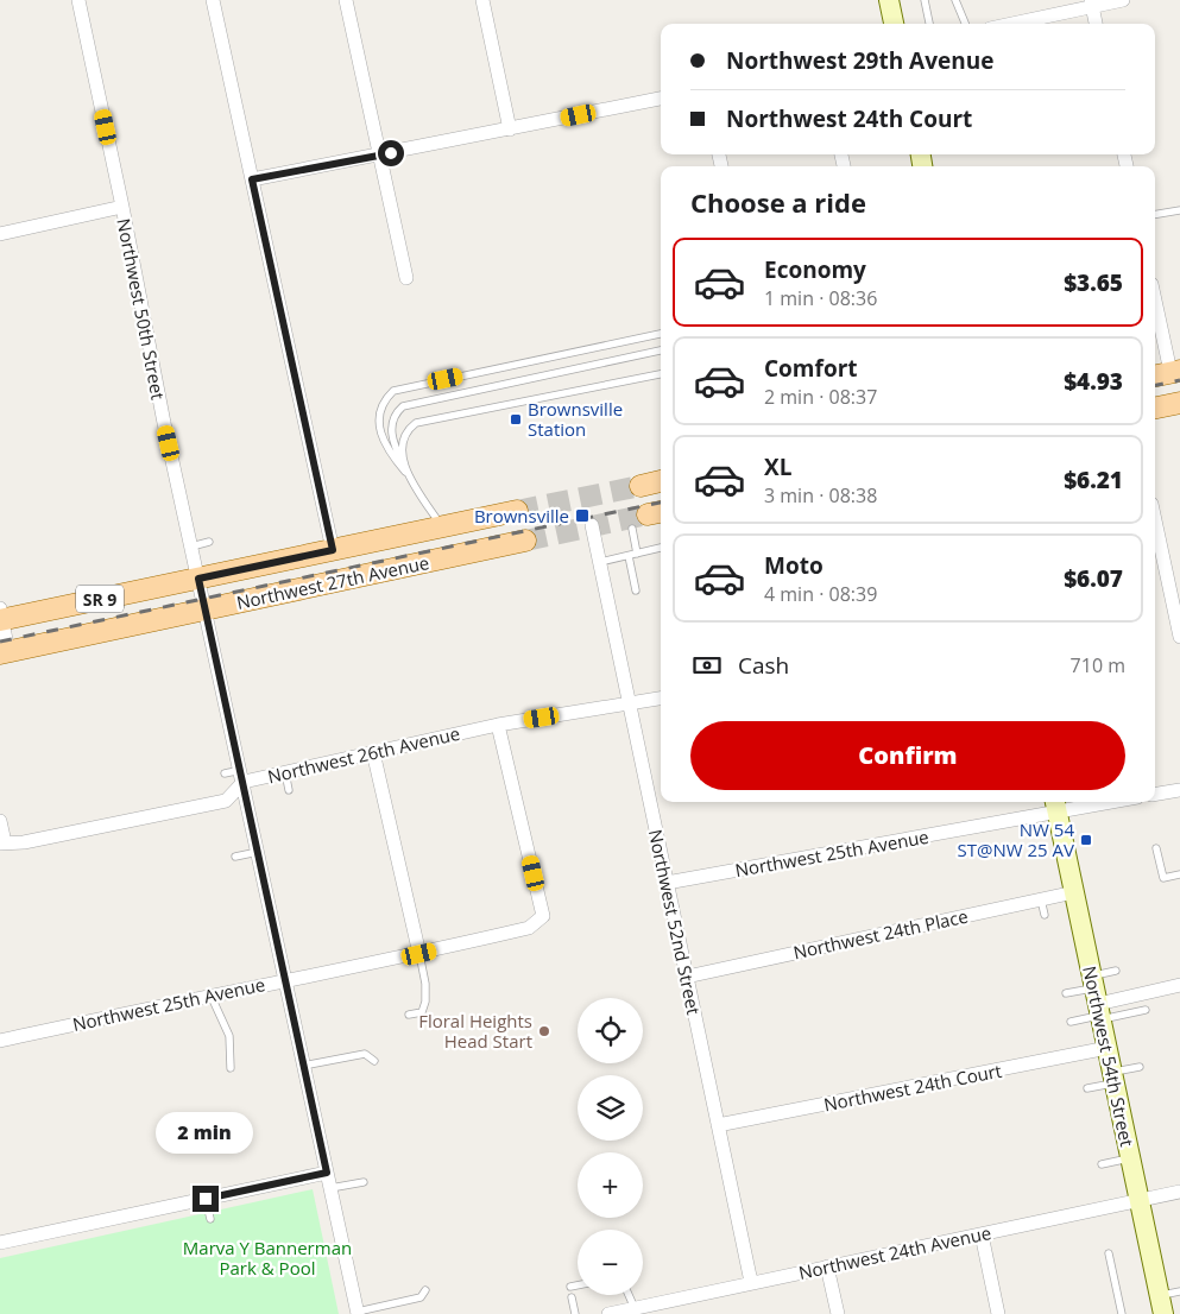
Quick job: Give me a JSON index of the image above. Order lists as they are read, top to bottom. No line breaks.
{"streets":{"main road":["Northwest 27th Avenue","SR 9","Northwest 54th Street"],"street":["Northwest 50th Street","Northwest 26th Avenue","Northwest 25th Avenue","Northwest 52nd Street","Northwest 24th Place","Northwest 24th Court","Northwest 24th Avenue"]},"crossings":[["Northwest 50th Street","Northwest 27th Avenue"],["Northwest 50th Street","Northwest 26th Avenue"],["Northwest 50th Street","Northwest 25th Avenue"],["Northwest 26th Avenue","Northwest 25th Avenue"],["Northwest 26th Avenue","Northwest 52nd Street"],["Northwest 25th Avenue","Northwest 52nd Street"],["Northwest 25th Avenue","Northwest 54th Street"],["Northwest 52nd Street","Northwest 24th Place"],["Northwest 52nd Street","Northwest 24th Court"],["Northwest 52nd Street","Northwest 24th Avenue"],["Northwest 24th Place","Northwest 54th Street"],["Northwest 54th Street","Northwest 24th Court"],["Northwest 54th Street","Northwest 24th Avenue"]],"parks":["Marva Y Bannerman Park & Pool"],"places":{"transit":["Brownsville Station","Brownsville","NW 54 ST@NW 25 AV"],"other":["Floral Heights Head Start"]},"page":{"banner":["Northwest 29th Avenue","Northwest 24th Court"],"heading":"Choose a ride","list":[{"name":"Economy","note":"1 min · 08:36","value":"$3.65"},{"name":"Comfort","note":"2 min · 08:37","value":"$4.93"},{"name":"XL","note":"3 min · 08:38","value":"$6.21"},{"name":"Moto","note":"4 min · 08:39","value":"$6.07"}],"pay":["Cash","710 m"],"buttons":"Confirm","map_buttons":["+","−"],"bubble":"2 min"}}
